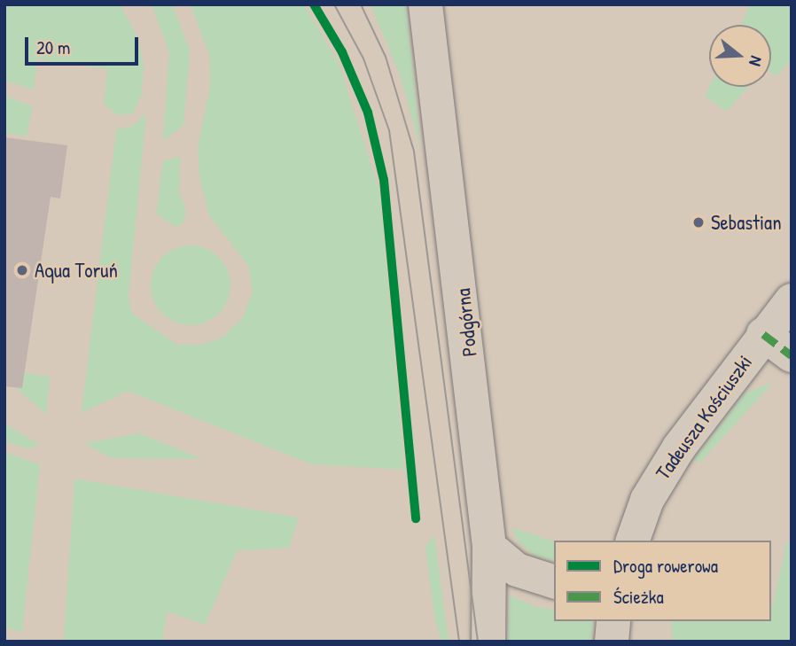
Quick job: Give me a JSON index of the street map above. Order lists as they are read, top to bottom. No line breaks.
{"streets":{"main road":["Podgórna","Tadeusza Kościuszki"]},"places":["Sebastian","Aqua Toruń"],"legend":["Droga rowerowa","Ścieżka"],"scale_bar":"20 m","north":"right"}
